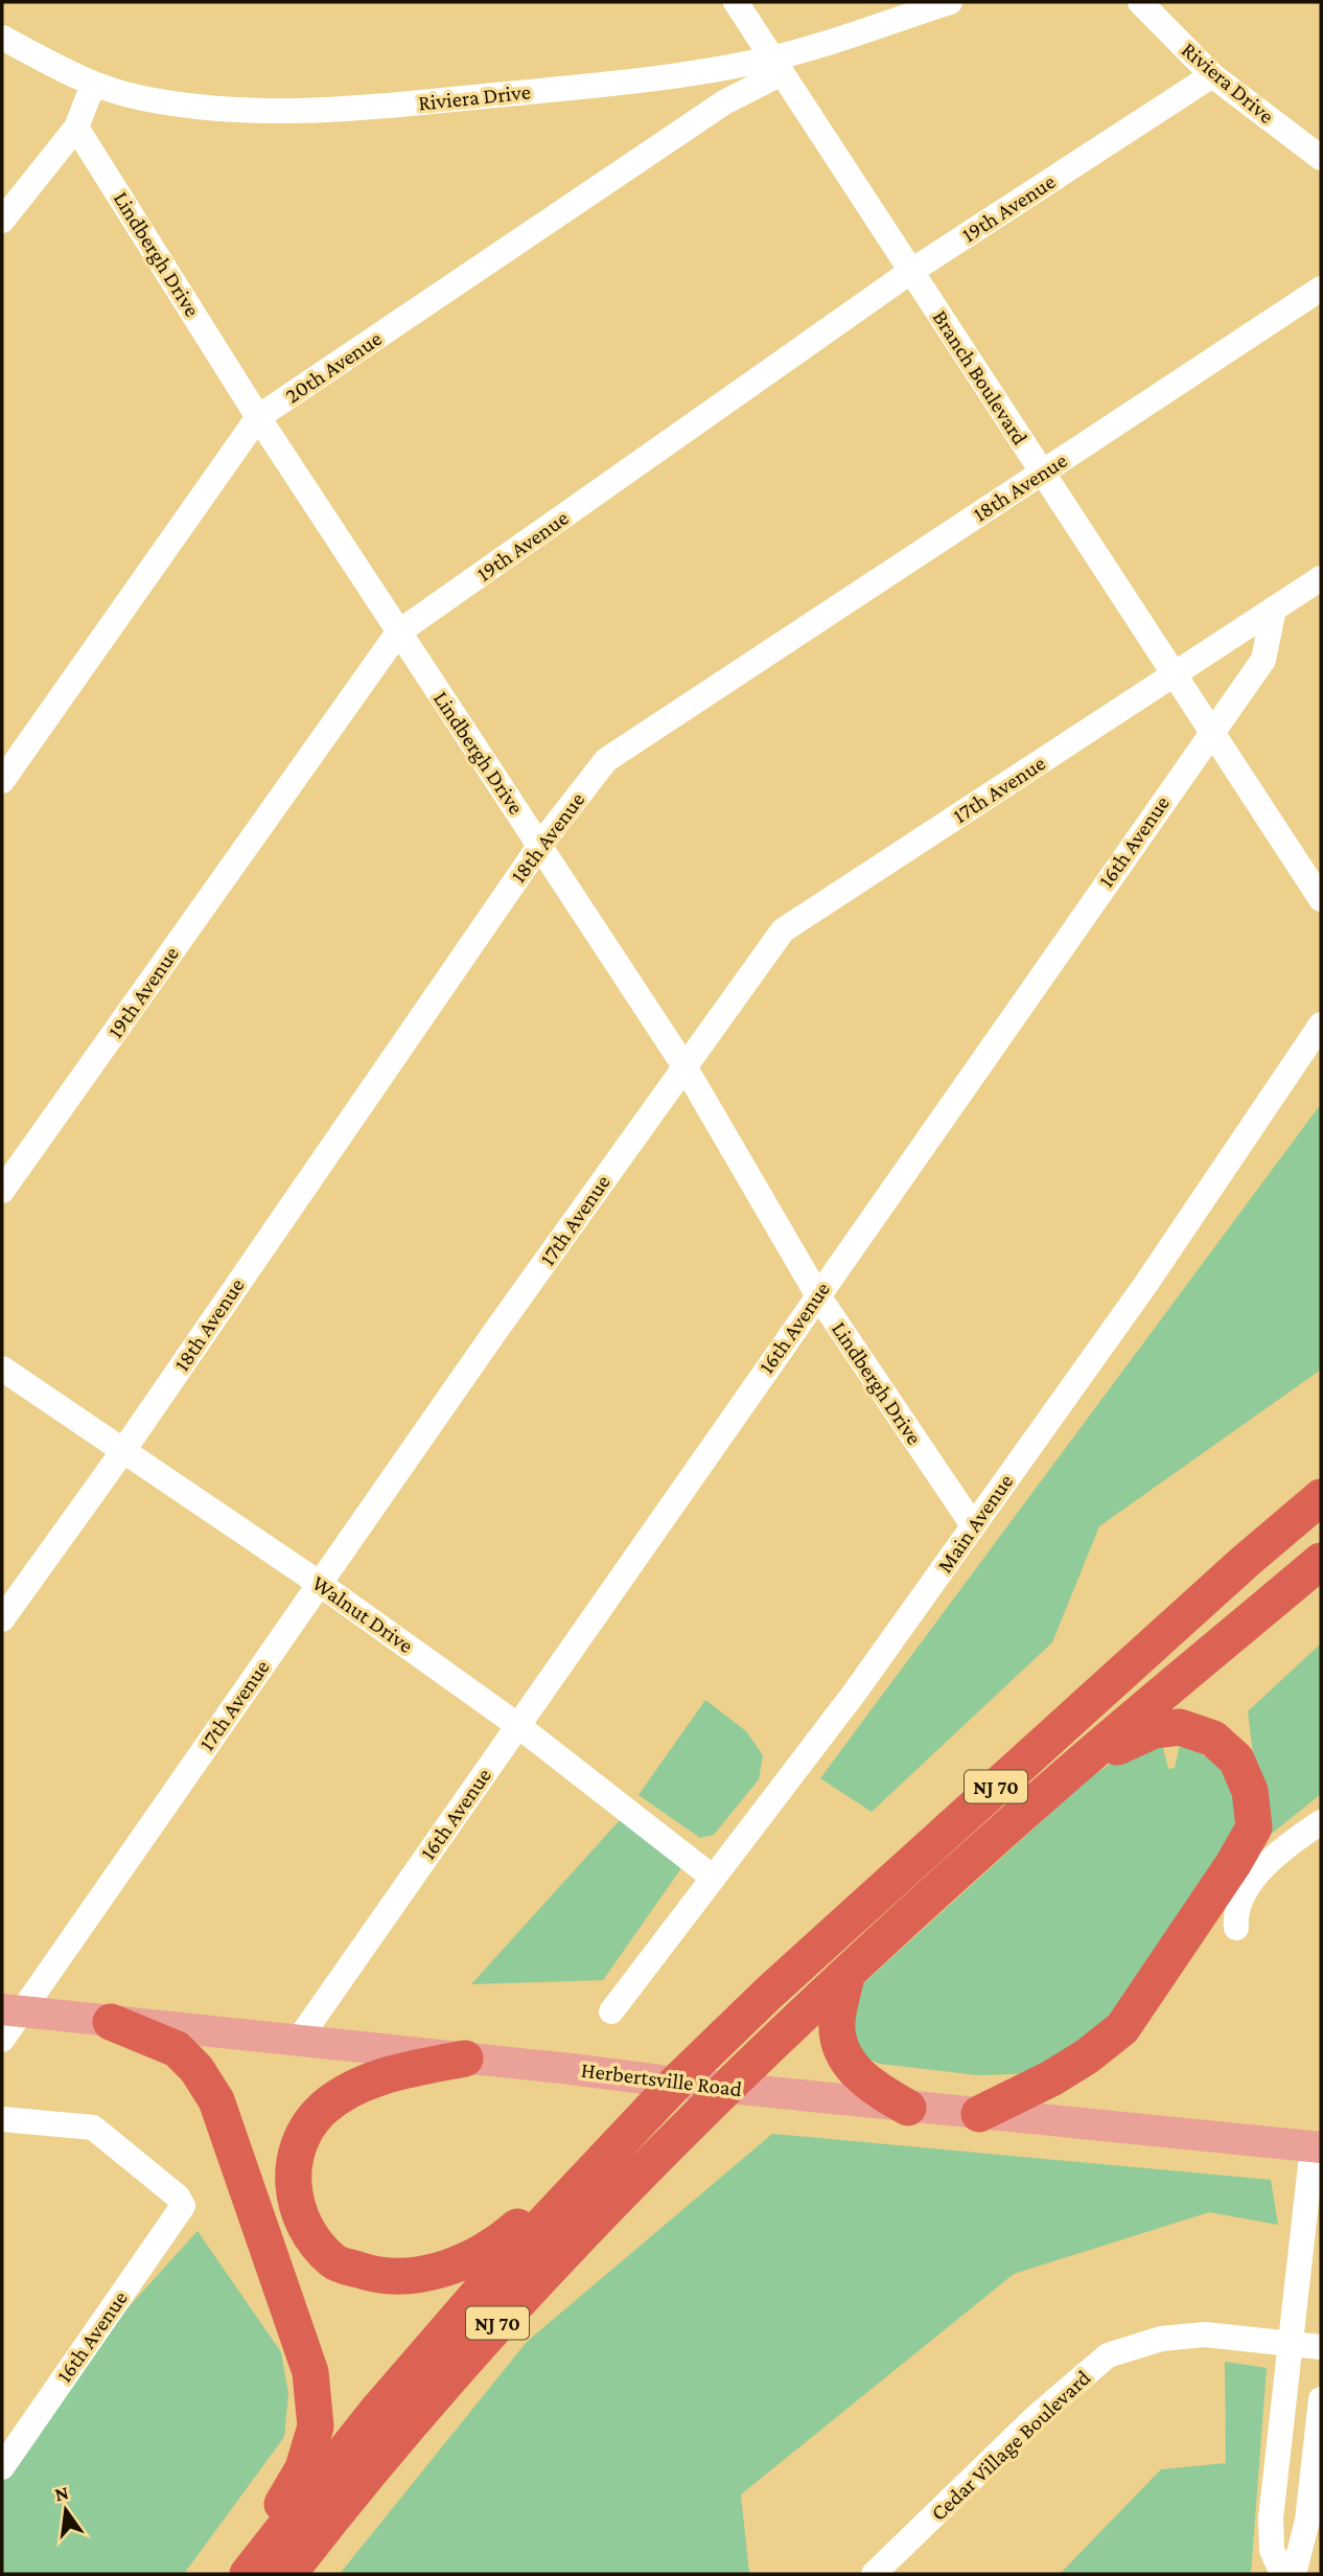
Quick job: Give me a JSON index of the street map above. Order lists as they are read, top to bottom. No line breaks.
{"streets":{"highway":["NJ 70"],"main road":["Herbertsville Road"],"street":["Riviera Drive","19th Avenue","Lindbergh Drive","20th Avenue","Branch Boulevard","18th Avenue","17th Avenue","16th Avenue","Main Avenue","Walnut Drive","Cedar Village Boulevard"]},"crossings":[["Riviera Drive","19th Avenue"],["Riviera Drive","20th Avenue"],["Riviera Drive","Branch Boulevard"],["19th Avenue","Lindbergh Drive"],["19th Avenue","Branch Boulevard"],["Lindbergh Drive","20th Avenue"],["Lindbergh Drive","18th Avenue"],["Lindbergh Drive","17th Avenue"],["Lindbergh Drive","16th Avenue"],["Lindbergh Drive","Main Avenue"],["20th Avenue","Branch Boulevard"],["Branch Boulevard","18th Avenue"],["Branch Boulevard","17th Avenue"],["Branch Boulevard","16th Avenue"],["18th Avenue","Walnut Drive"],["17th Avenue","16th Avenue"],["17th Avenue","Walnut Drive"],["17th Avenue","Herbertsville Road"],["16th Avenue","Walnut Drive"],["16th Avenue","Herbertsville Road"],["Main Avenue","Walnut Drive"],["NJ 70","Herbertsville Road"]],"north":"top"}
